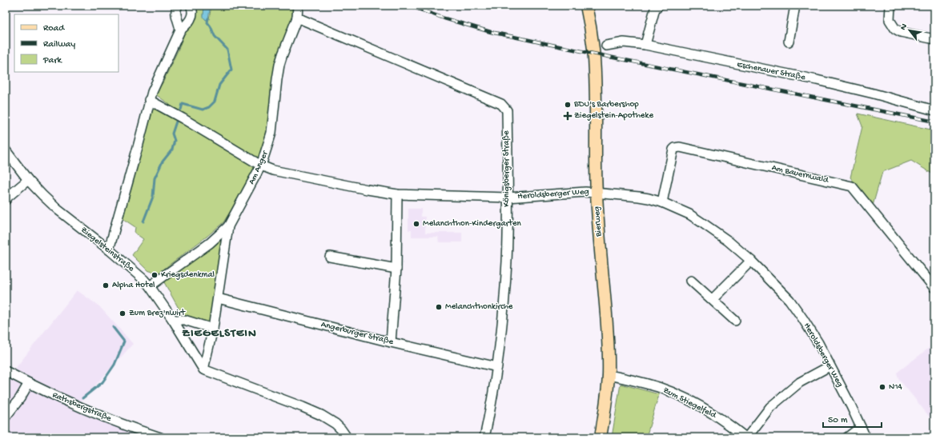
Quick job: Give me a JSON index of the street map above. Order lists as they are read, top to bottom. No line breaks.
{"streets":{"main road":["Bierweg"],"street":["Eschenauer Straße","Am Anger","Königsberger Straße","Am Bauernwald","Heroldsberger Weg","Ziegelsteinstraße","Angerburger Straße","Zum Stiegelfeld","Rathsbergstraße"]},"crossings":[["Am Anger","Königsberger Straße"],["Am Anger","Heroldsberger Weg"],["Am Anger","Ziegelsteinstraße"],["Am Anger","Angerburger Straße"],["Königsberger Straße","Heroldsberger Weg"],["Königsberger Straße","Angerburger Straße"],["Am Bauernwald","Heroldsberger Weg"],["Heroldsberger Weg","Bierweg"],["Bierweg","Zum Stiegelfeld"]],"districts":["ZIEGELSTEIN"],"places":{"other":["BDU's Barbershop","Melanchthon-Kindergarten","Kriegsdenkmal","Alpha Hotel","Melanchthonkirche","Zum Brez'nwirt","N14"],"health":["Ziegelstein-Apotheke"]},"legend":["Road","Railway","Park"],"scale_bar":"50 m","north":"top left"}
